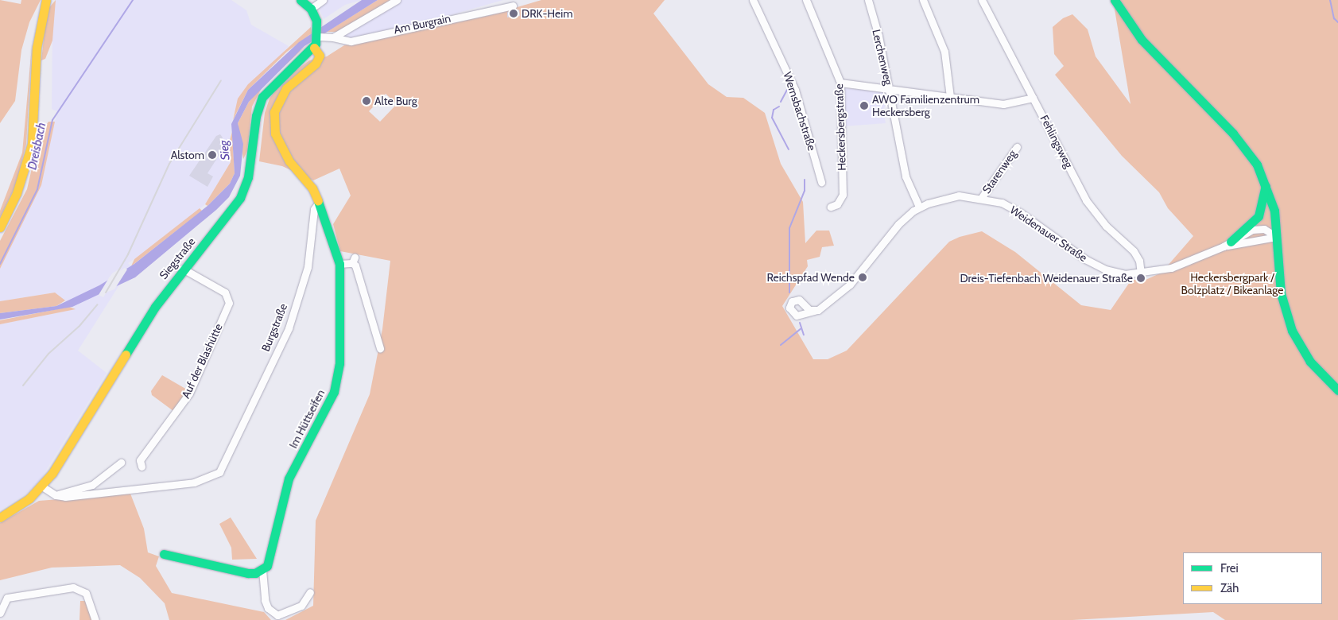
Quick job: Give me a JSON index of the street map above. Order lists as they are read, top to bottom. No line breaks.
{"streets":{"street":["Am Burgrain","Lerchenweg","Wernsbachstraße","Heckersbergstraße","Fehlingsweg","Starenweg","Weidenauer Straße","Siegstraße","Burgstraße","Auf der Blashütte","Im Hüttseifen"]},"crossings":[["Am Burgrain","Siegstraße"],["Lerchenweg","Weidenauer Straße"],["Fehlingsweg","Weidenauer Straße"],["Starenweg","Weidenauer Straße"],["Siegstraße","Auf der Blashütte"],["Burgstraße","Im Hüttseifen"]],"water":["Dreisbach","Sieg"],"parks":["Heckersbergpark / Bolzplatz / Bikeanlage"],"places":["DRK-Heim","Alte Burg","AWO Familienzentrum Heckersberg","Alstom","Reichspfad Wende","Dreis-Tiefenbach Weidenauer Straße"],"legend":["Frei","Zäh"]}
